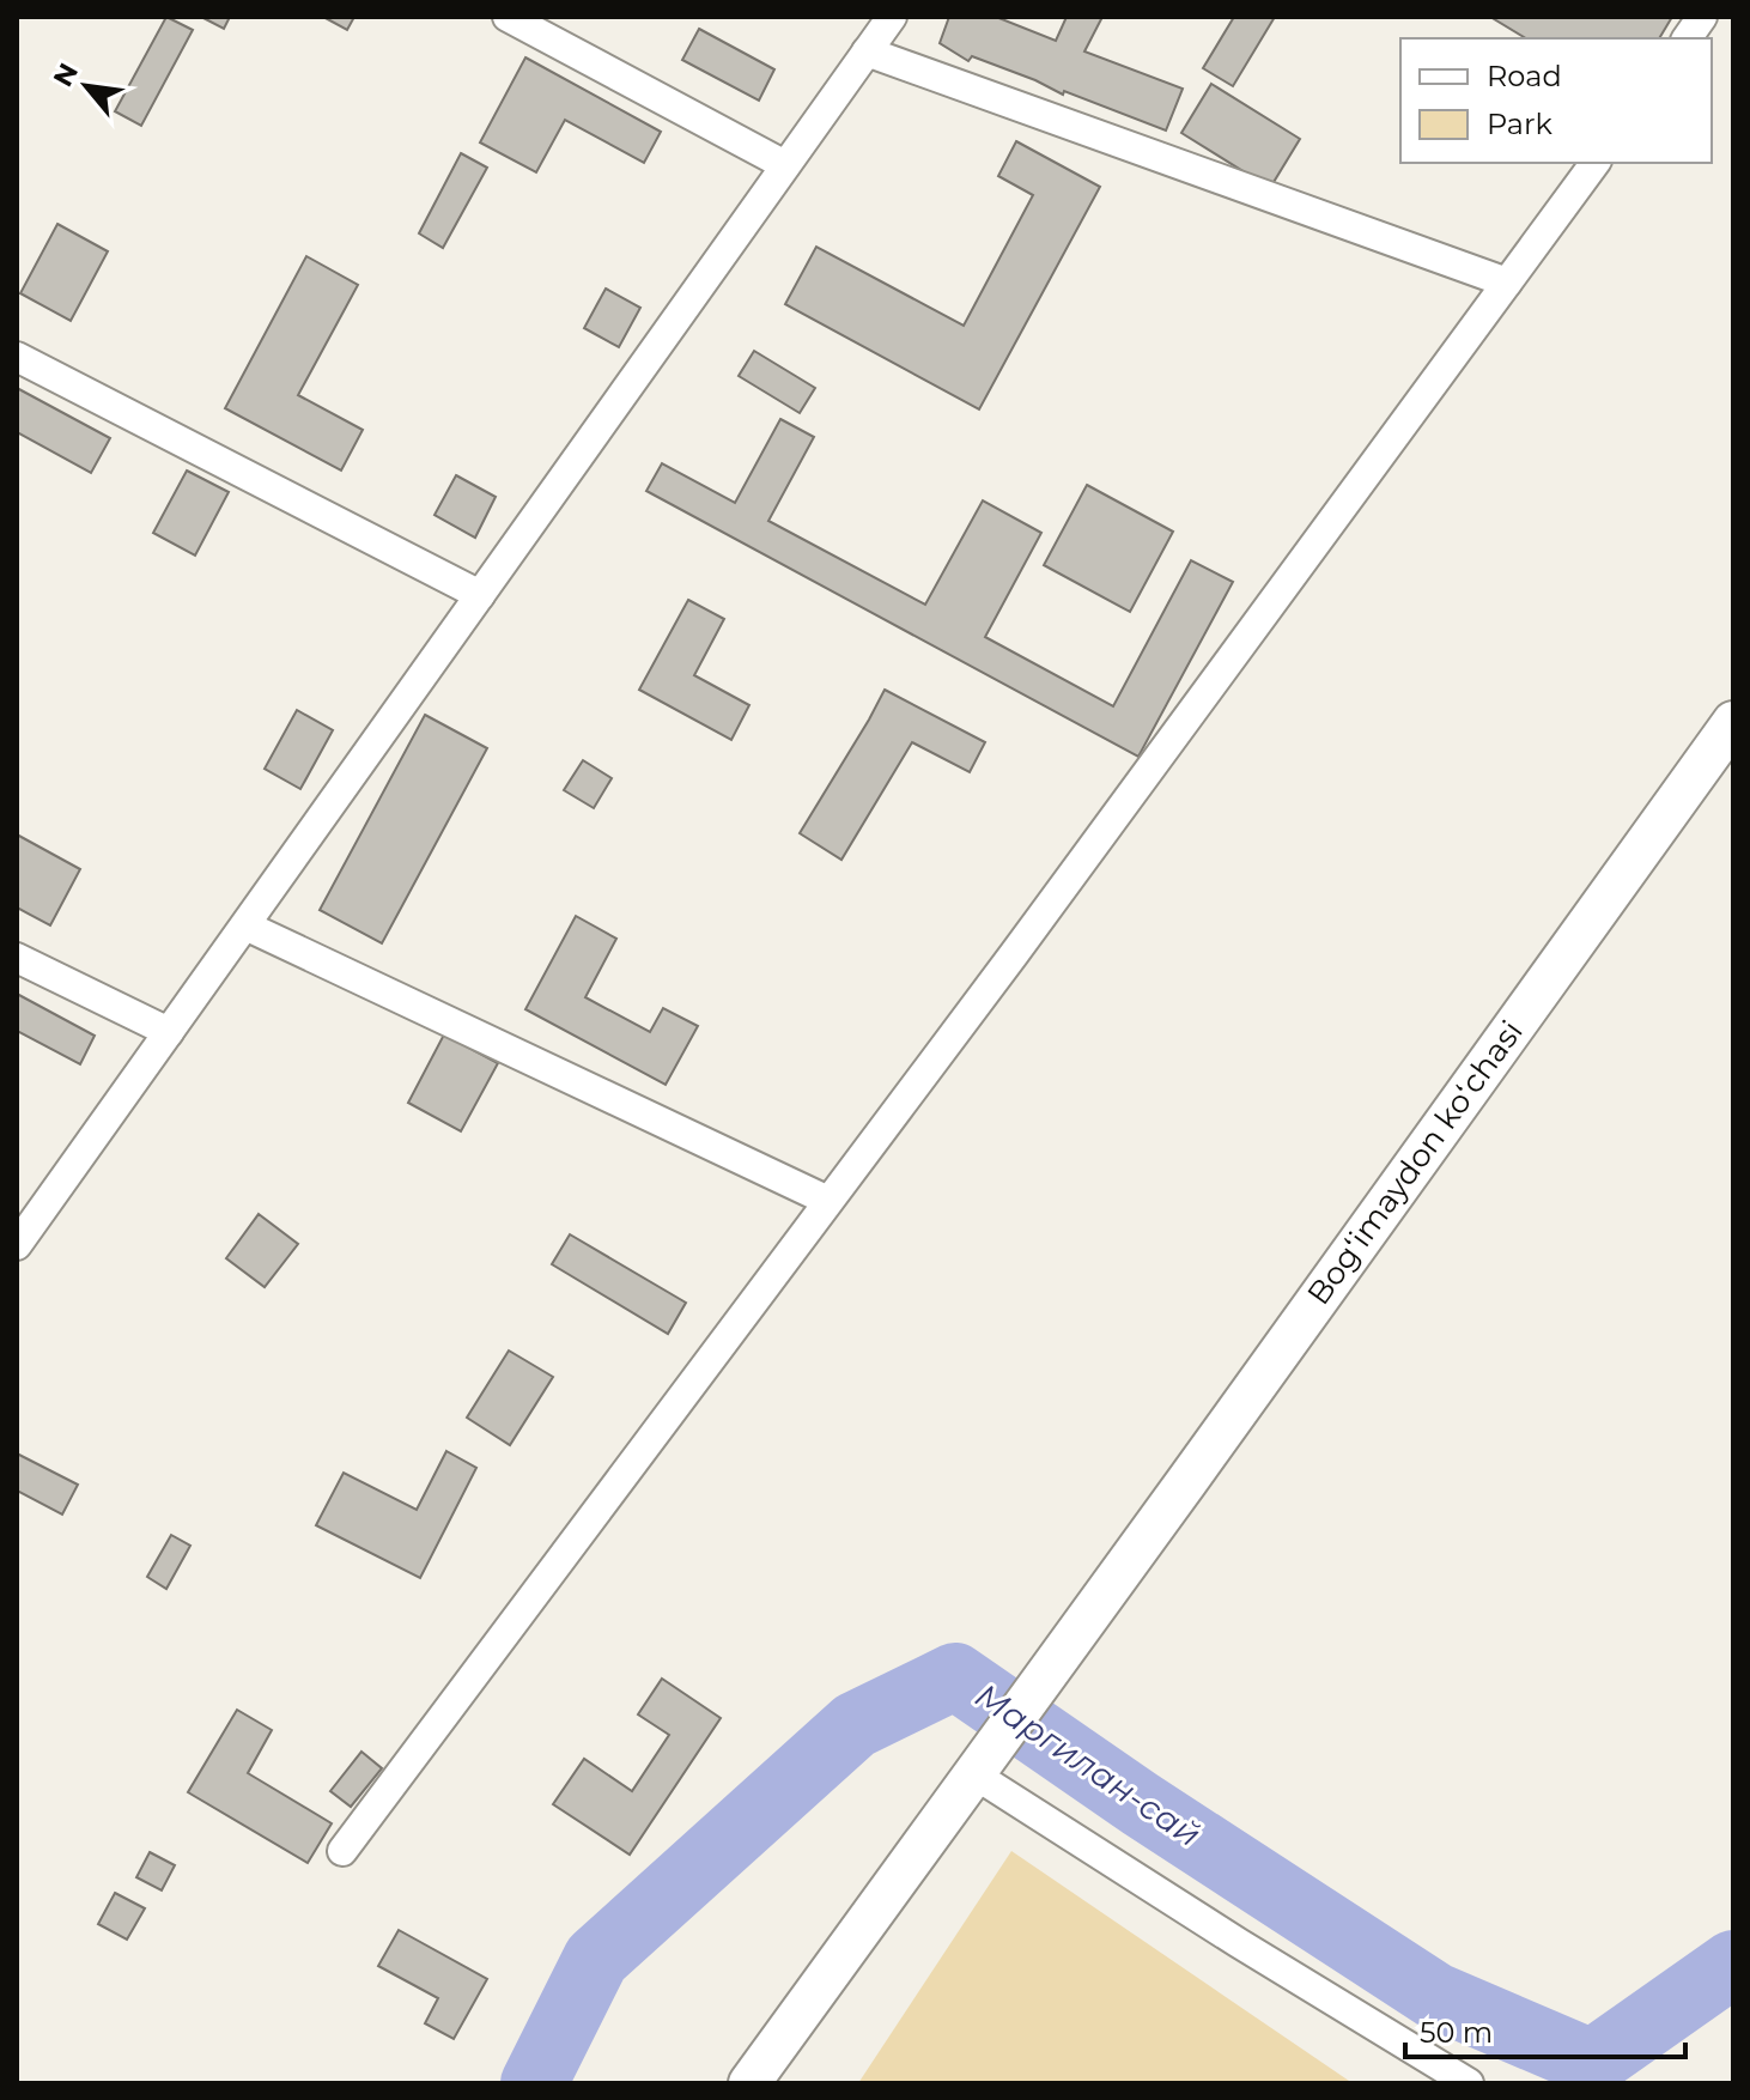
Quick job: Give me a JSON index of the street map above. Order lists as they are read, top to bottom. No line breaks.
{"streets":{"main road":["Bogʻimaydon koʻchasi"]},"water":["Маргилан-сай"],"legend":["Road","Park"],"scale_bar":"50 m","north":"top left"}
